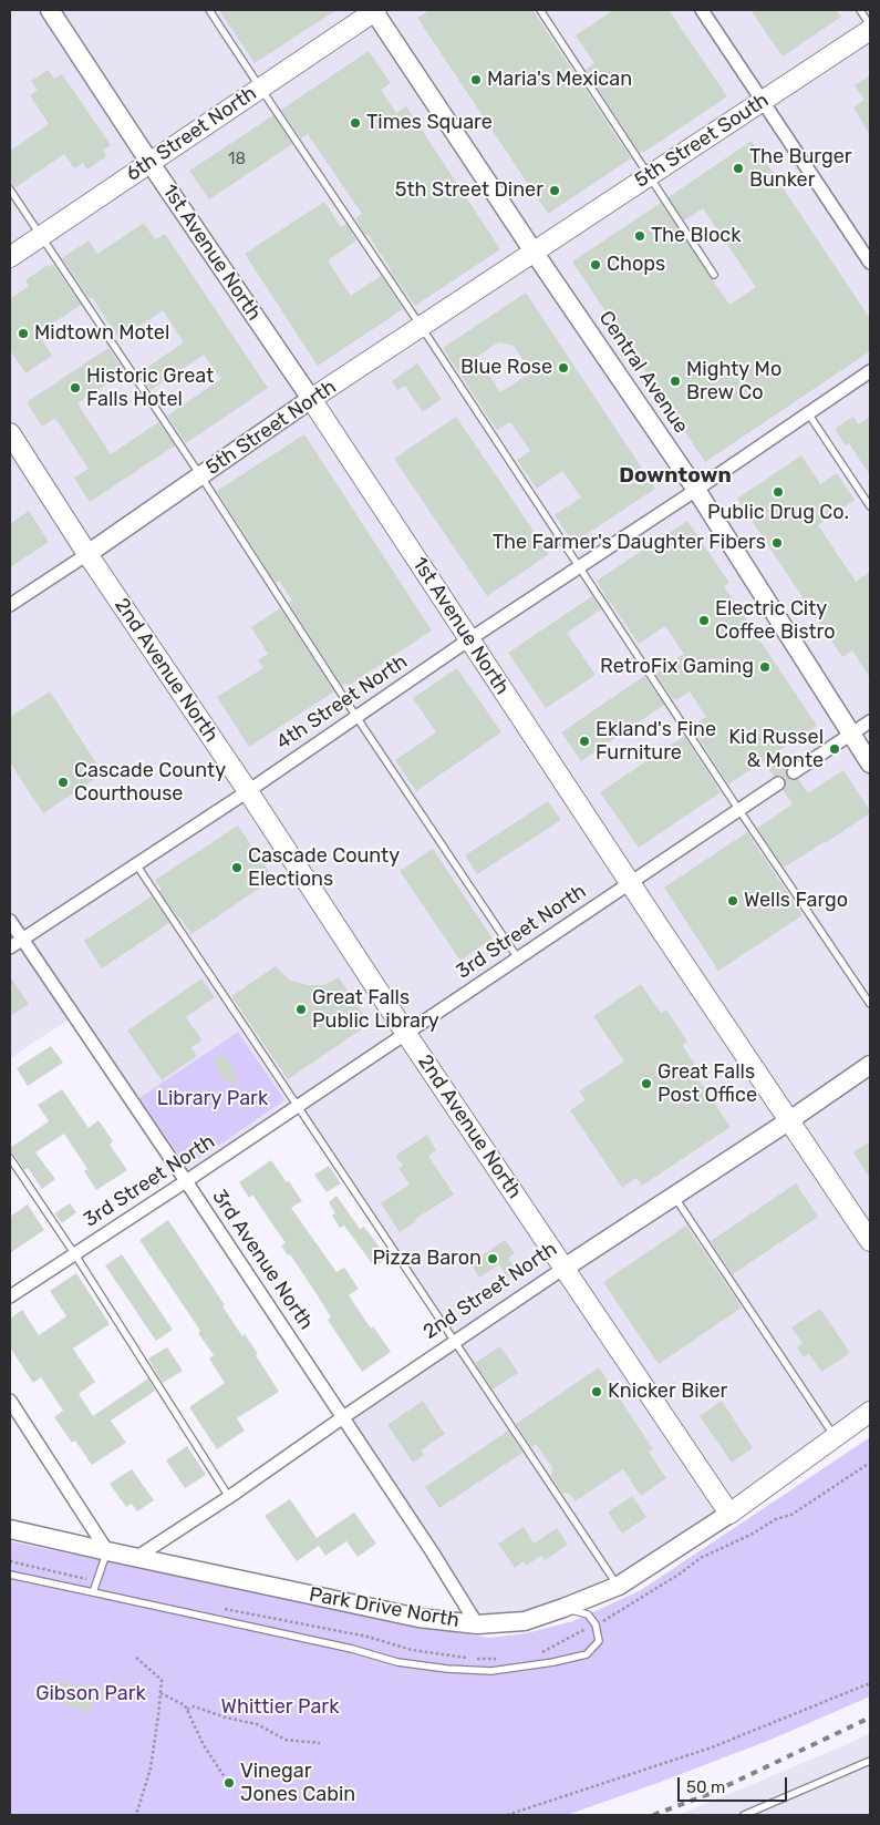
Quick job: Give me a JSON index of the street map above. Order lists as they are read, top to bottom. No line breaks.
{"streets":{"main road":["6th Street North","5th Street South","1st Avenue North","5th Street North","2nd Avenue North","Park Drive North"],"street":["Central Avenue","4th Street North","3rd Street North","3rd Avenue North","2nd Street North"]},"crossings":[["6th Street North","1st Avenue North"],["6th Street North","Central Avenue"],["5th Street South","Central Avenue"],["5th Street South","5th Street North"],["1st Avenue North","5th Street North"],["1st Avenue North","4th Street North"],["1st Avenue North","3rd Street North"],["1st Avenue North","2nd Street North"],["Central Avenue","5th Street North"],["Central Avenue","4th Street North"],["5th Street North","2nd Avenue North"],["2nd Avenue North","4th Street North"],["2nd Avenue North","3rd Street North"],["2nd Avenue North","2nd Street North"],["2nd Avenue North","Park Drive North"],["4th Street North","3rd Avenue North"],["3rd Street North","3rd Avenue North"],["3rd Avenue North","2nd Street North"],["3rd Avenue North","Park Drive North"],["2nd Street North","Park Drive North"]],"districts":["Downtown"],"parks":["Library Park","Gibson Park","Whittier Park"],"places":["Maria's Mexican","Times Square","The Burger Bunker","5th Street Diner","The Block","Chops","Midtown Motel","Blue Rose","Mighty Mo Brew Co","Historic Great Falls Hotel","Public Drug Co.","The Farmer's Daughter Fibers","Electric City Coffee Bistro","RetroFix Gaming","Ekland's Fine Furniture","Kid Russel & Monte","Cascade County Courthouse","Cascade County Elections","Wells Fargo","Great Falls Public Library","Great Falls Post Office","Pizza Baron","Knicker Biker","Vinegar Jones Cabin"],"house_numbers":["18"],"scale_bar":"50 m"}
